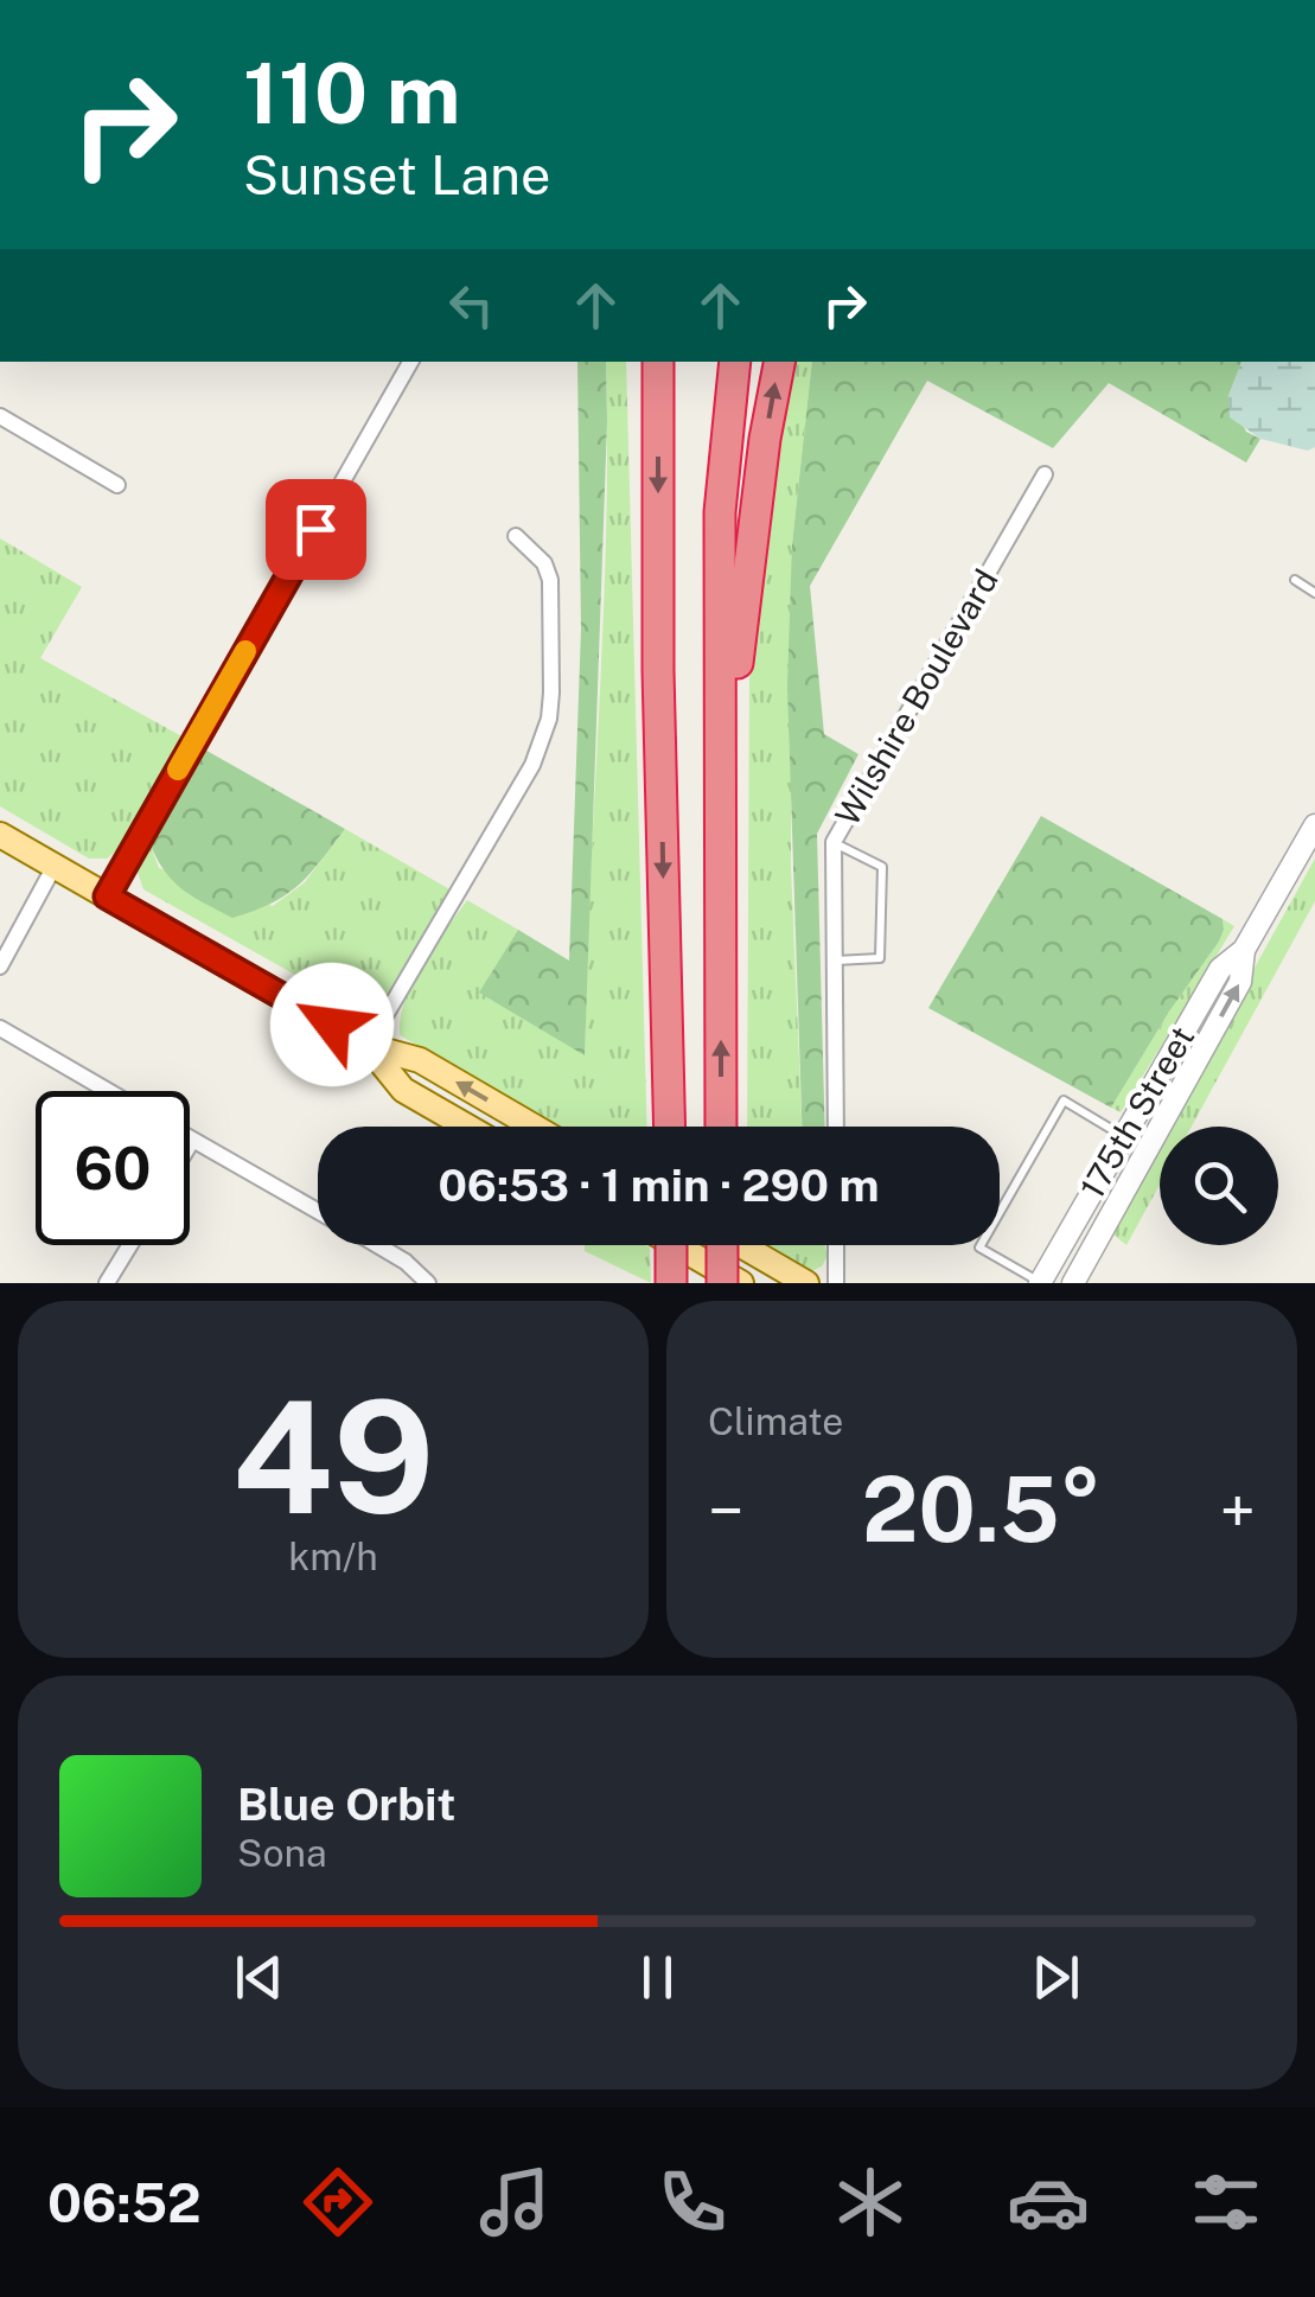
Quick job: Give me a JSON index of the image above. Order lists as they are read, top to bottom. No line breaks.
{"streets":{"street":["Wilshire Boulevard","175th Street"]},"page":{"turn":["110 m","Sunset Lane"],"limit":"60","trip":"06:53 · 1 min · 290 m","tile":[["49","km/h"],"Climate"],"heat":["−","20.5°","+"],"song":["Blue Orbit","Sona"],"tabs":"06:52"}}
